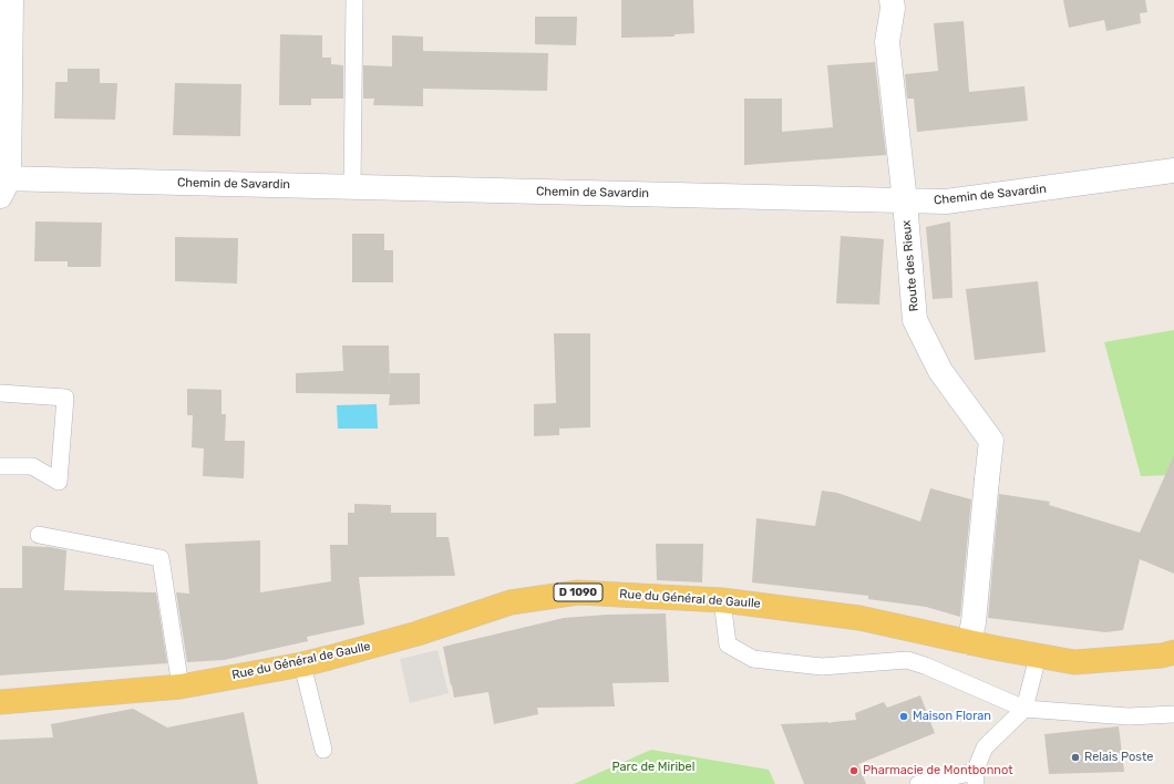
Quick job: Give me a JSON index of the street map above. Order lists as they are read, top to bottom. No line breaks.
{"streets":{"main road":["D 1090","Rue du Général de Gaulle"],"street":["Chemin de Savardin","Route des Rieux"]},"crossings":[["Chemin de Savardin","Route des Rieux"],["Route des Rieux","Rue du Général de Gaulle"]],"parks":["Parc de Miribel"],"places":["Maison Floran","Relais Poste","Pharmacie de Montbonnot"]}
